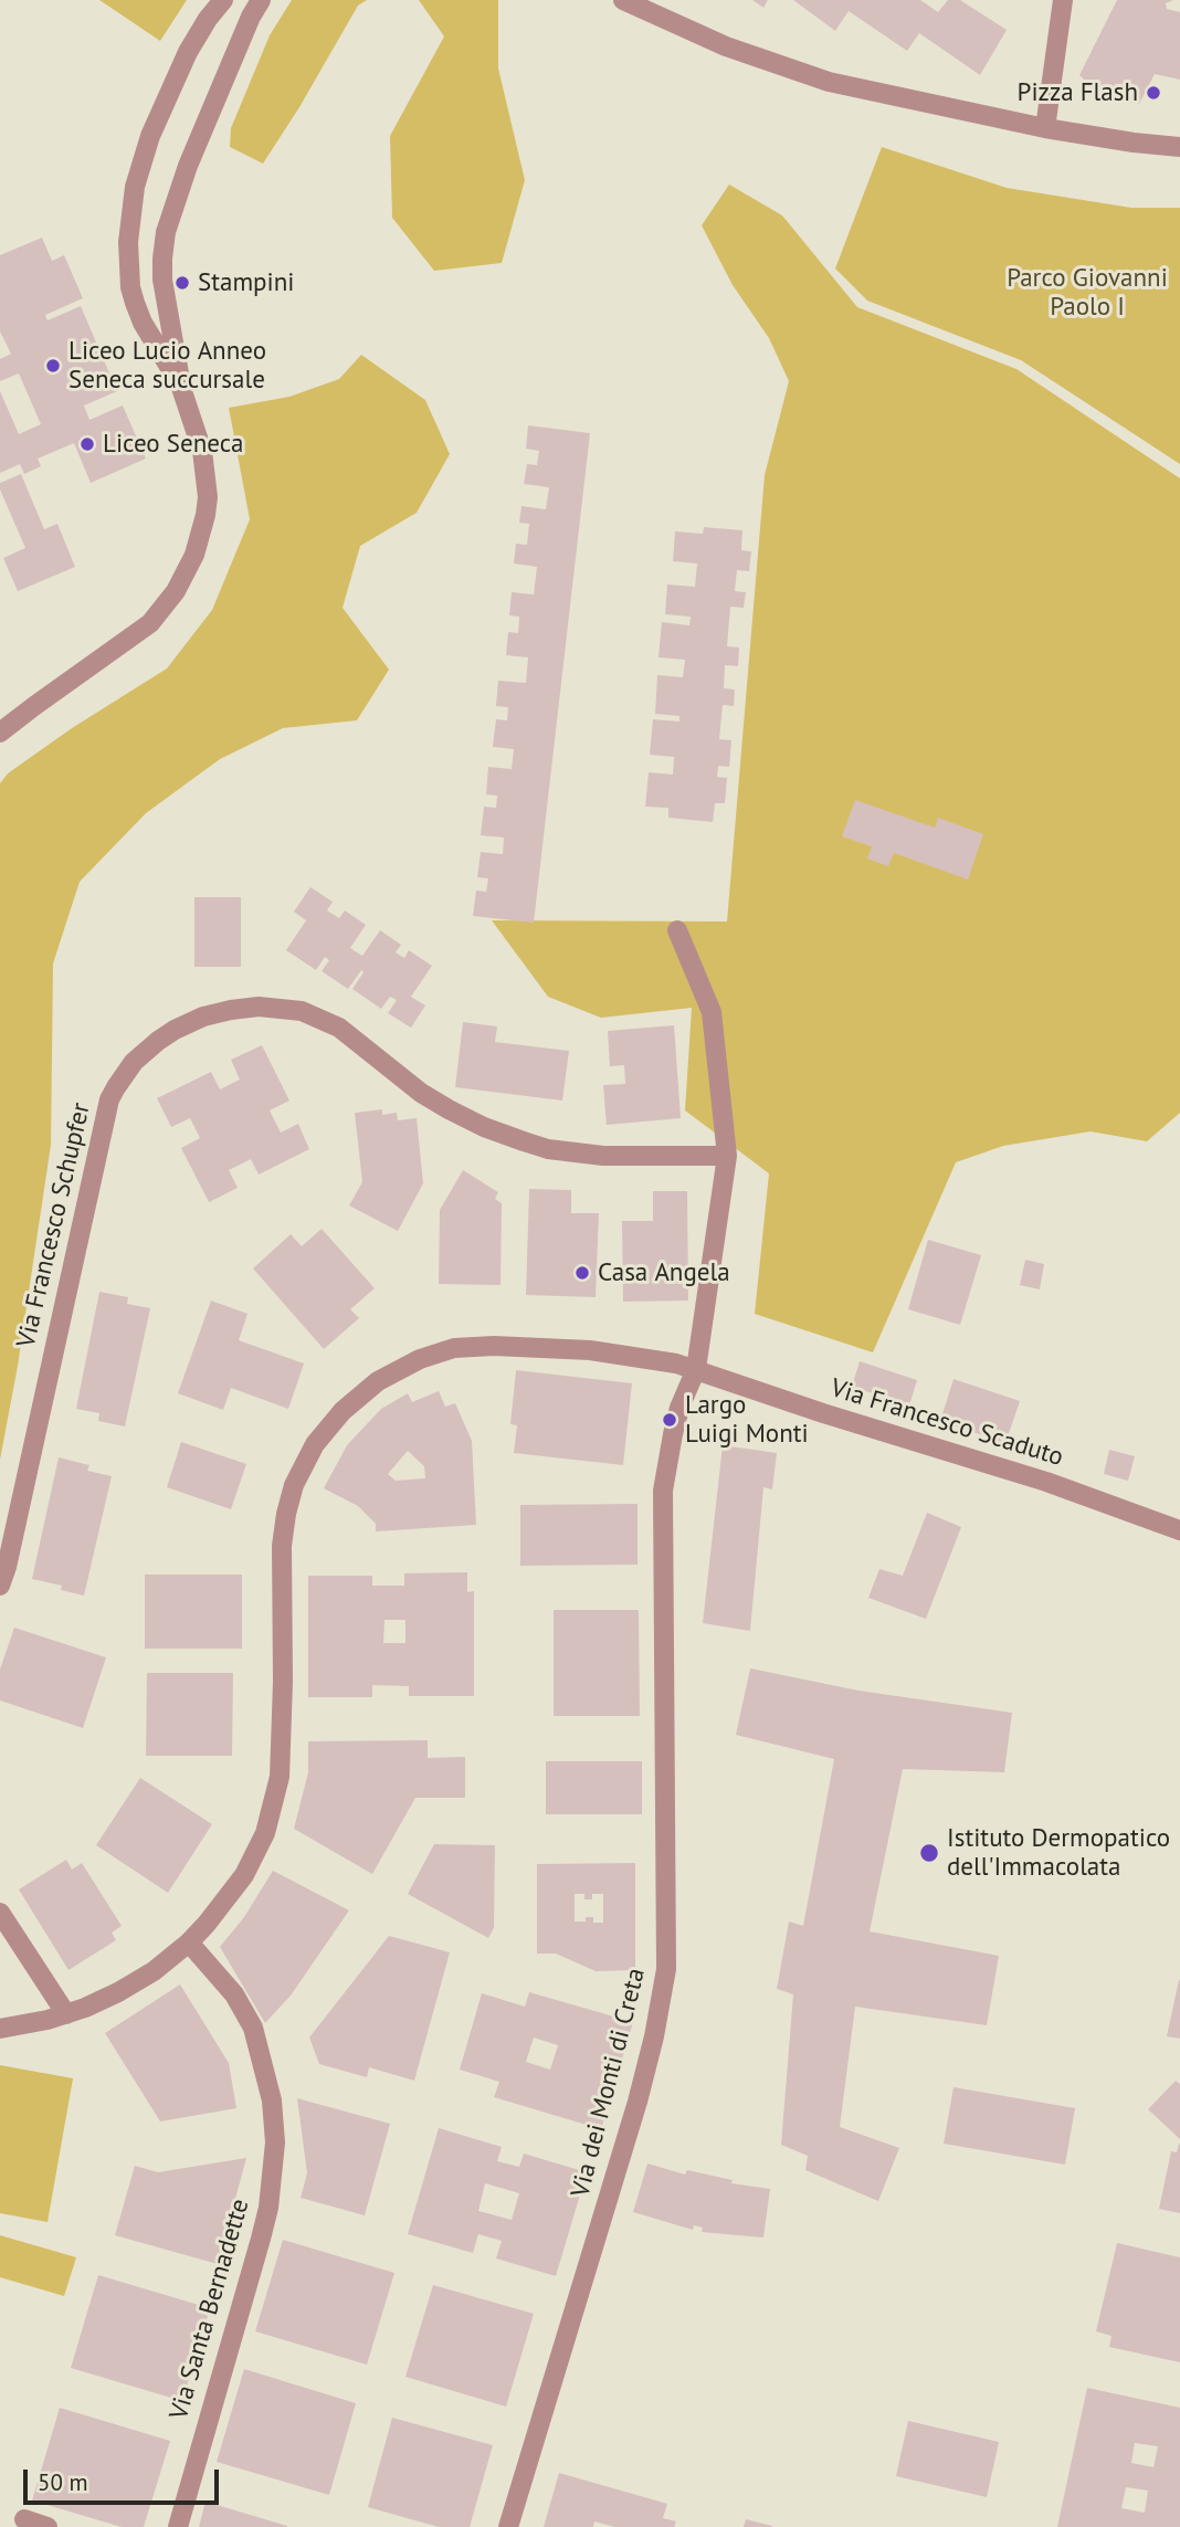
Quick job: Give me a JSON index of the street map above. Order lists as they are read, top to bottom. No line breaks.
{"streets":{"street":["Via Francesco Schupfer","Via Francesco Scaduto","Via dei Monti di Creta","Via Santa Bernadette"]},"crossings":[["Via Francesco Scaduto","Via dei Monti di Creta"],["Via Francesco Scaduto","Via Santa Bernadette"]],"parks":["Parco Giovanni Paolo I"],"places":["Pizza Flash","Stampini","Liceo Lucio Anneo Seneca succursale","Liceo Seneca","Casa Angela","Largo Luigi Monti","Istituto Dermopatico dell'Immacolata"],"scale_bar":"50 m"}
